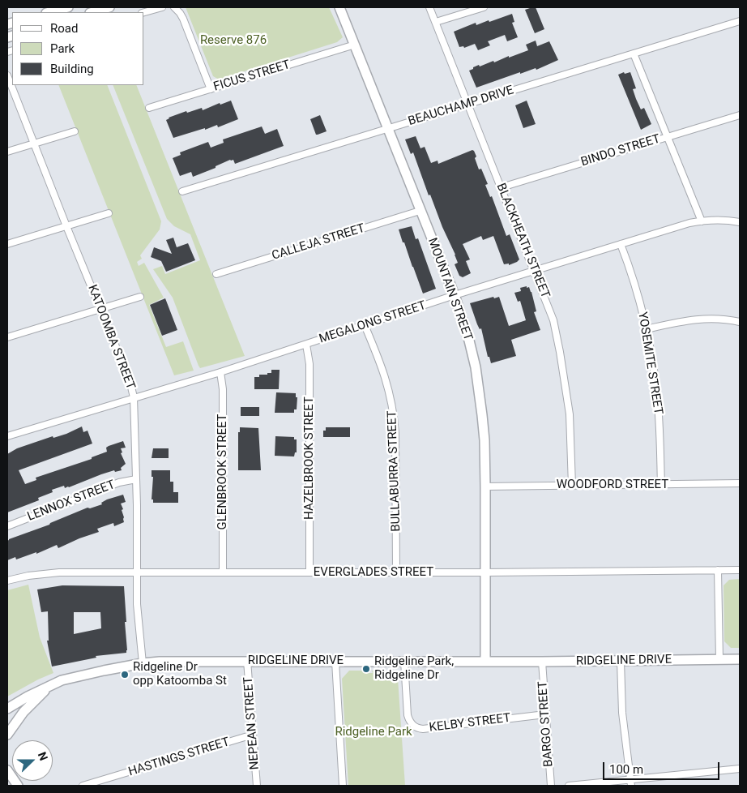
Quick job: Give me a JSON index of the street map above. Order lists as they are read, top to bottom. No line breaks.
{"streets":{"street":["FICUS STREET","BEAUCHAMP DRIVE","BINDO STREET","BLACKHEATH STREET","CALLEJA STREET","MOUNTAIN STREET","MEGALONG STREET","KATOOMBA STREET","YOSEMITE STREET","HAZELBROOK STREET","BULLABURRA STREET","GLENBROOK STREET","WOODFORD STREET","LENNOX STREET","EVERGLADES STREET","RIDGELINE DRIVE","NEPEAN STREET","KELBY STREET","BARGO STREET","HASTINGS STREET"]},"crossings":[["FICUS STREET","MOUNTAIN STREET"],["BEAUCHAMP DRIVE","BLACKHEATH STREET"],["BEAUCHAMP DRIVE","MOUNTAIN STREET"],["BINDO STREET","BLACKHEATH STREET"],["BLACKHEATH STREET","MEGALONG STREET"],["BLACKHEATH STREET","WOODFORD STREET"],["CALLEJA STREET","MOUNTAIN STREET"],["MOUNTAIN STREET","MEGALONG STREET"],["MOUNTAIN STREET","WOODFORD STREET"],["MOUNTAIN STREET","EVERGLADES STREET"],["MOUNTAIN STREET","RIDGELINE DRIVE"],["MEGALONG STREET","KATOOMBA STREET"],["MEGALONG STREET","YOSEMITE STREET"],["MEGALONG STREET","HAZELBROOK STREET"],["MEGALONG STREET","BULLABURRA STREET"],["MEGALONG STREET","GLENBROOK STREET"],["KATOOMBA STREET","LENNOX STREET"],["KATOOMBA STREET","EVERGLADES STREET"],["KATOOMBA STREET","RIDGELINE DRIVE"],["YOSEMITE STREET","WOODFORD STREET"],["HAZELBROOK STREET","EVERGLADES STREET"],["BULLABURRA STREET","EVERGLADES STREET"],["GLENBROOK STREET","EVERGLADES STREET"],["RIDGELINE DRIVE","NEPEAN STREET"],["RIDGELINE DRIVE","KELBY STREET"],["RIDGELINE DRIVE","BARGO STREET"],["NEPEAN STREET","HASTINGS STREET"],["KELBY STREET","BARGO STREET"]],"parks":["Reserve 876","Ridgeline Park"],"places":["Ridgeline Park, Ridgeline Dr","Ridgeline Dr opp Katoomba St"],"legend":["Road","Park","Building"],"scale_bar":"100 m","north":"right"}
